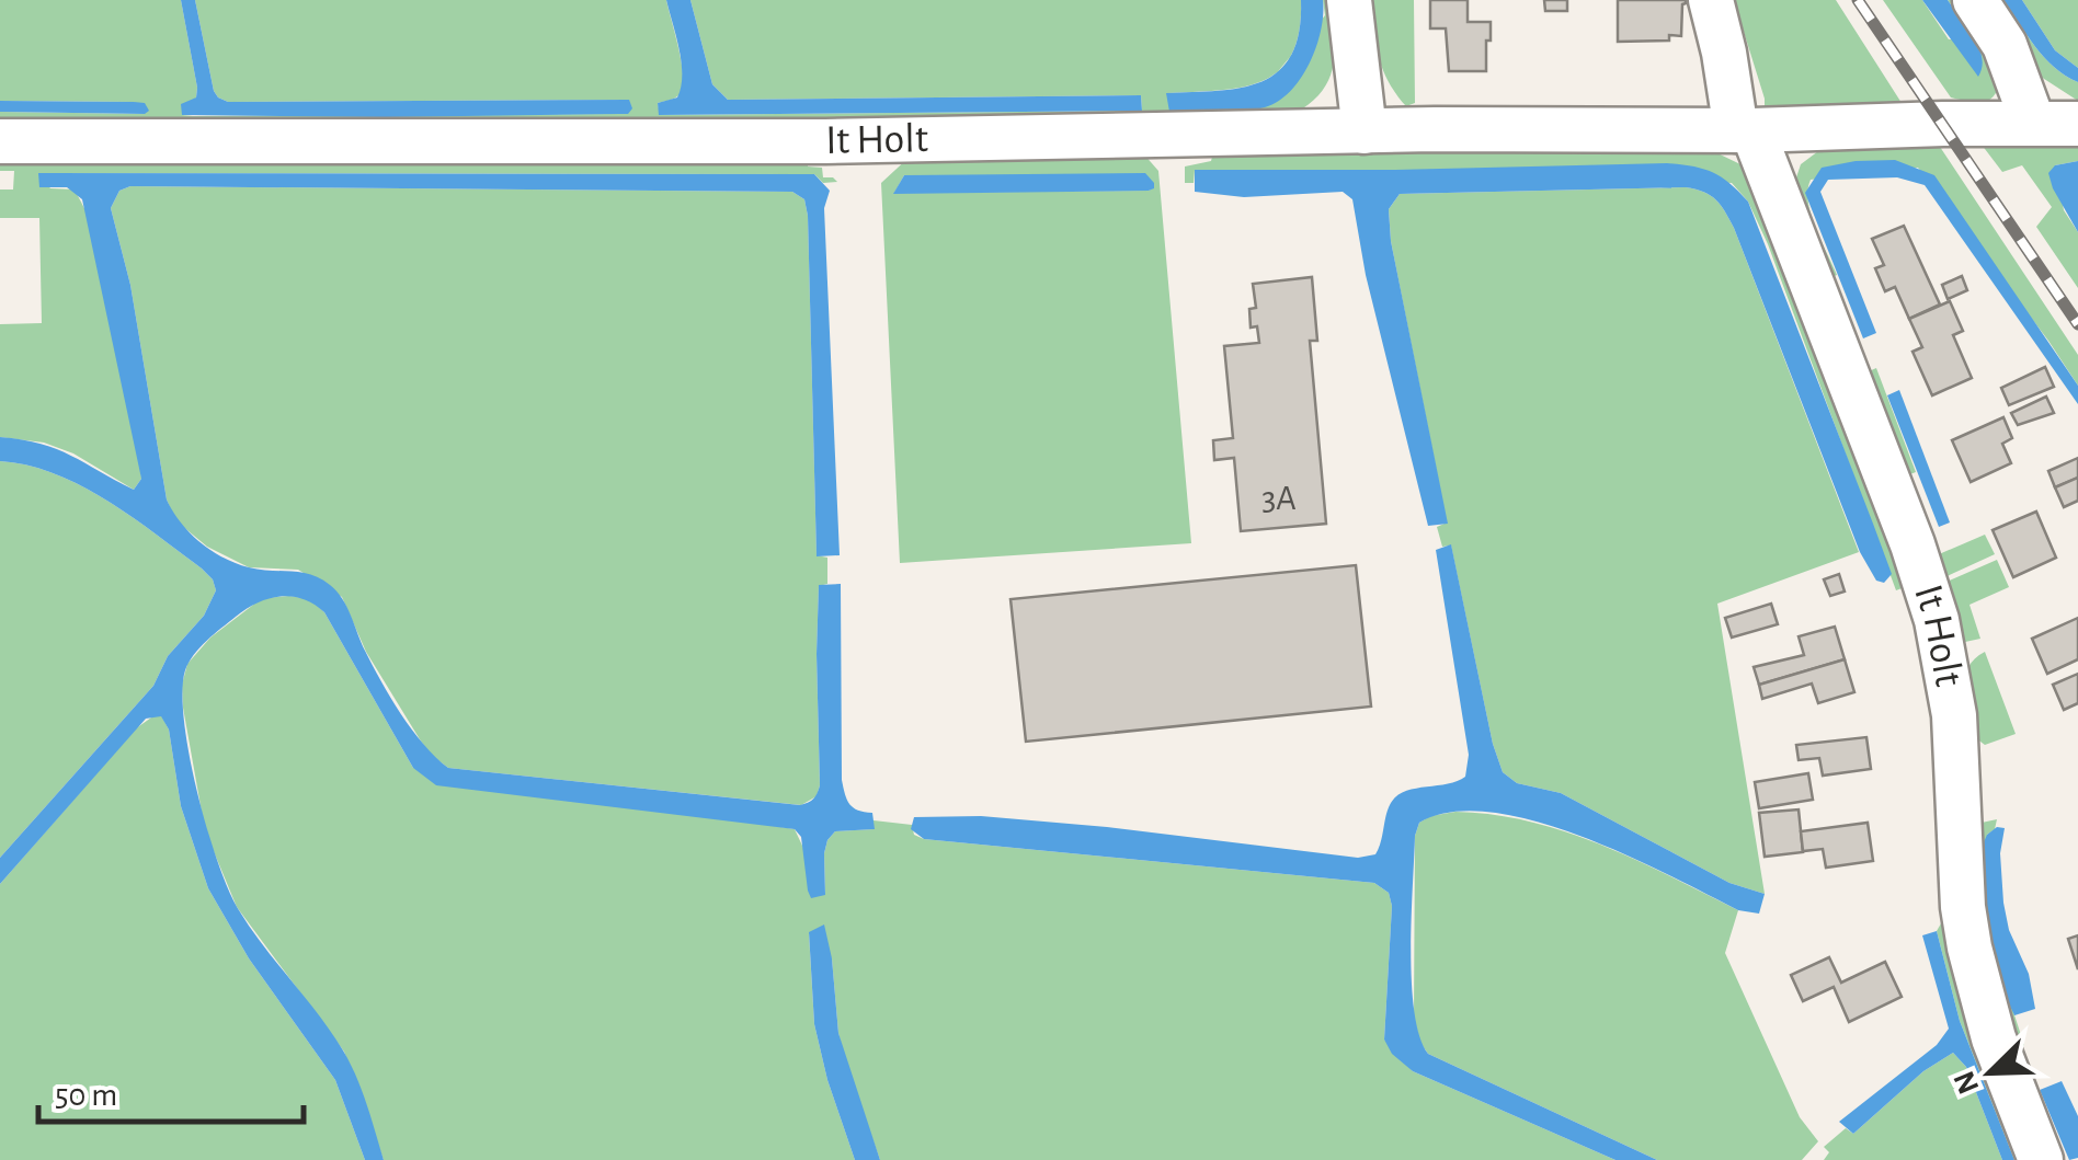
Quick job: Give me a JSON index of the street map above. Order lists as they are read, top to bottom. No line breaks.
{"streets":{"street":["It Holt"]},"house_numbers":["3A"],"scale_bar":"50 m","north":"bottom left"}
